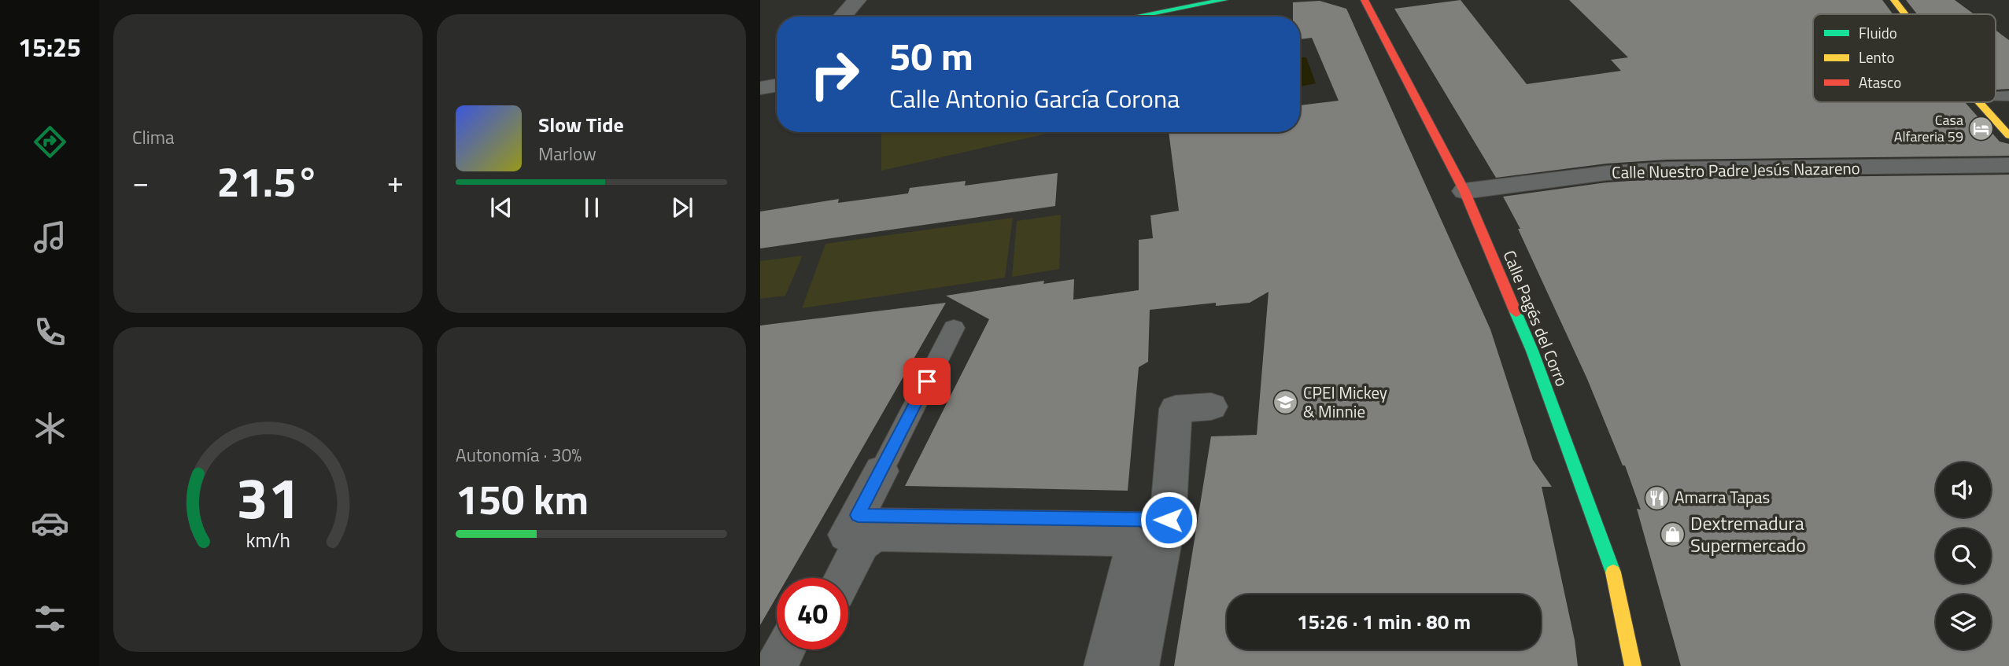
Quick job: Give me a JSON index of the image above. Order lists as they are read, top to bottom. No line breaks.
{"streets":{"main road":["Calle Pagés del Corro"],"street":["Calle Nuestro Padre Jesús Nazareno"]},"crossings":[["Calle Nuestro Padre Jesús Nazareno","Calle Pagés del Corro"]],"places":{"hotel":["Casa Alfareria 59"],"school or university":["CPEI Mickey & Minnie"],"restaurant":["Amarra Tapas"],"shop":["Dextremadura Supermercado"]},"legend":["Fluido","Lento","Atasco"],"page":{"tabs":"15:25","tile":["Clima",["Autonomía · 30%","150 km"]],"turn":["50 m","Calle Antonio García Corona"],"song":["Slow Tide","Marlow"],"heat":["−","21.5°","+"],"limit":"40","trip":"15:26 · 1 min · 80 m","gauge":["31","km/h"]}}
